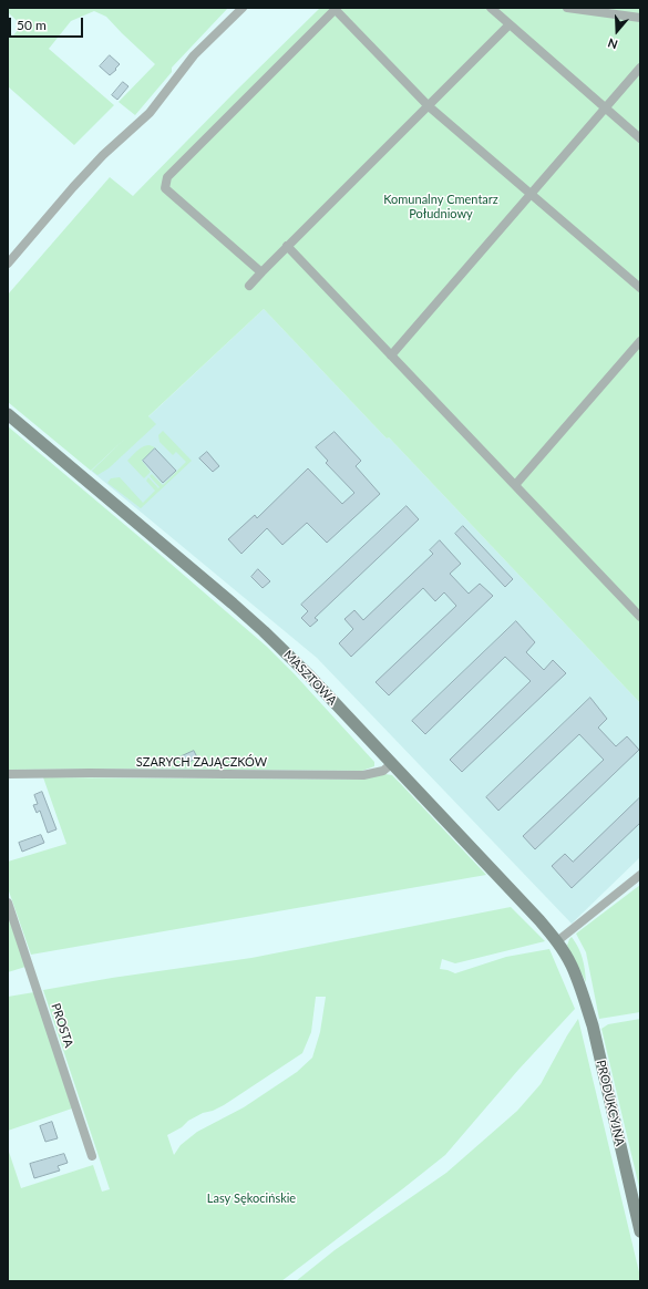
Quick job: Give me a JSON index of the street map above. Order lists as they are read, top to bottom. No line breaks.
{"streets":{"street":["MASZTOWA","SZARYCH ZAJĄCZKÓW","PROSTA","PRODUKCYJNA"]},"crossings":[["MASZTOWA","SZARYCH ZAJĄCZKÓW"],["MASZTOWA","PRODUKCYJNA"]],"parks":["Komunalny Cmentarz Południowy","Lasy Sękocińskie"],"scale_bar":"50 m","north":"bottom"}
